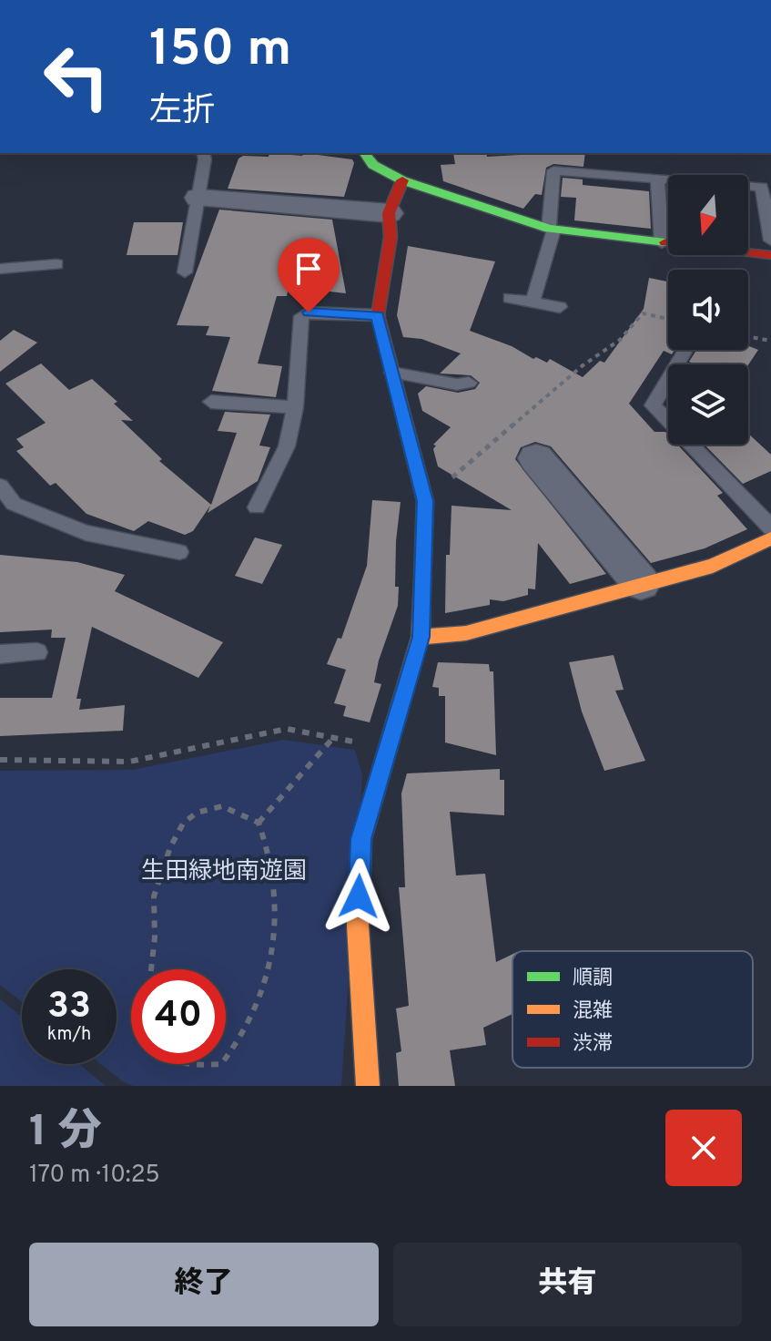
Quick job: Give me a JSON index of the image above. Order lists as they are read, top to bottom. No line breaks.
{"parks":["生田緑地南遊園"],"legend":["順調","混雑","渋滞"],"north":"bottom","page":{"turn":["150 m","左折"],"speed":"33 km/h","limit":"40","heading":["1 分","170 m · 10:25"],"buttons":["終了","共有"]}}
